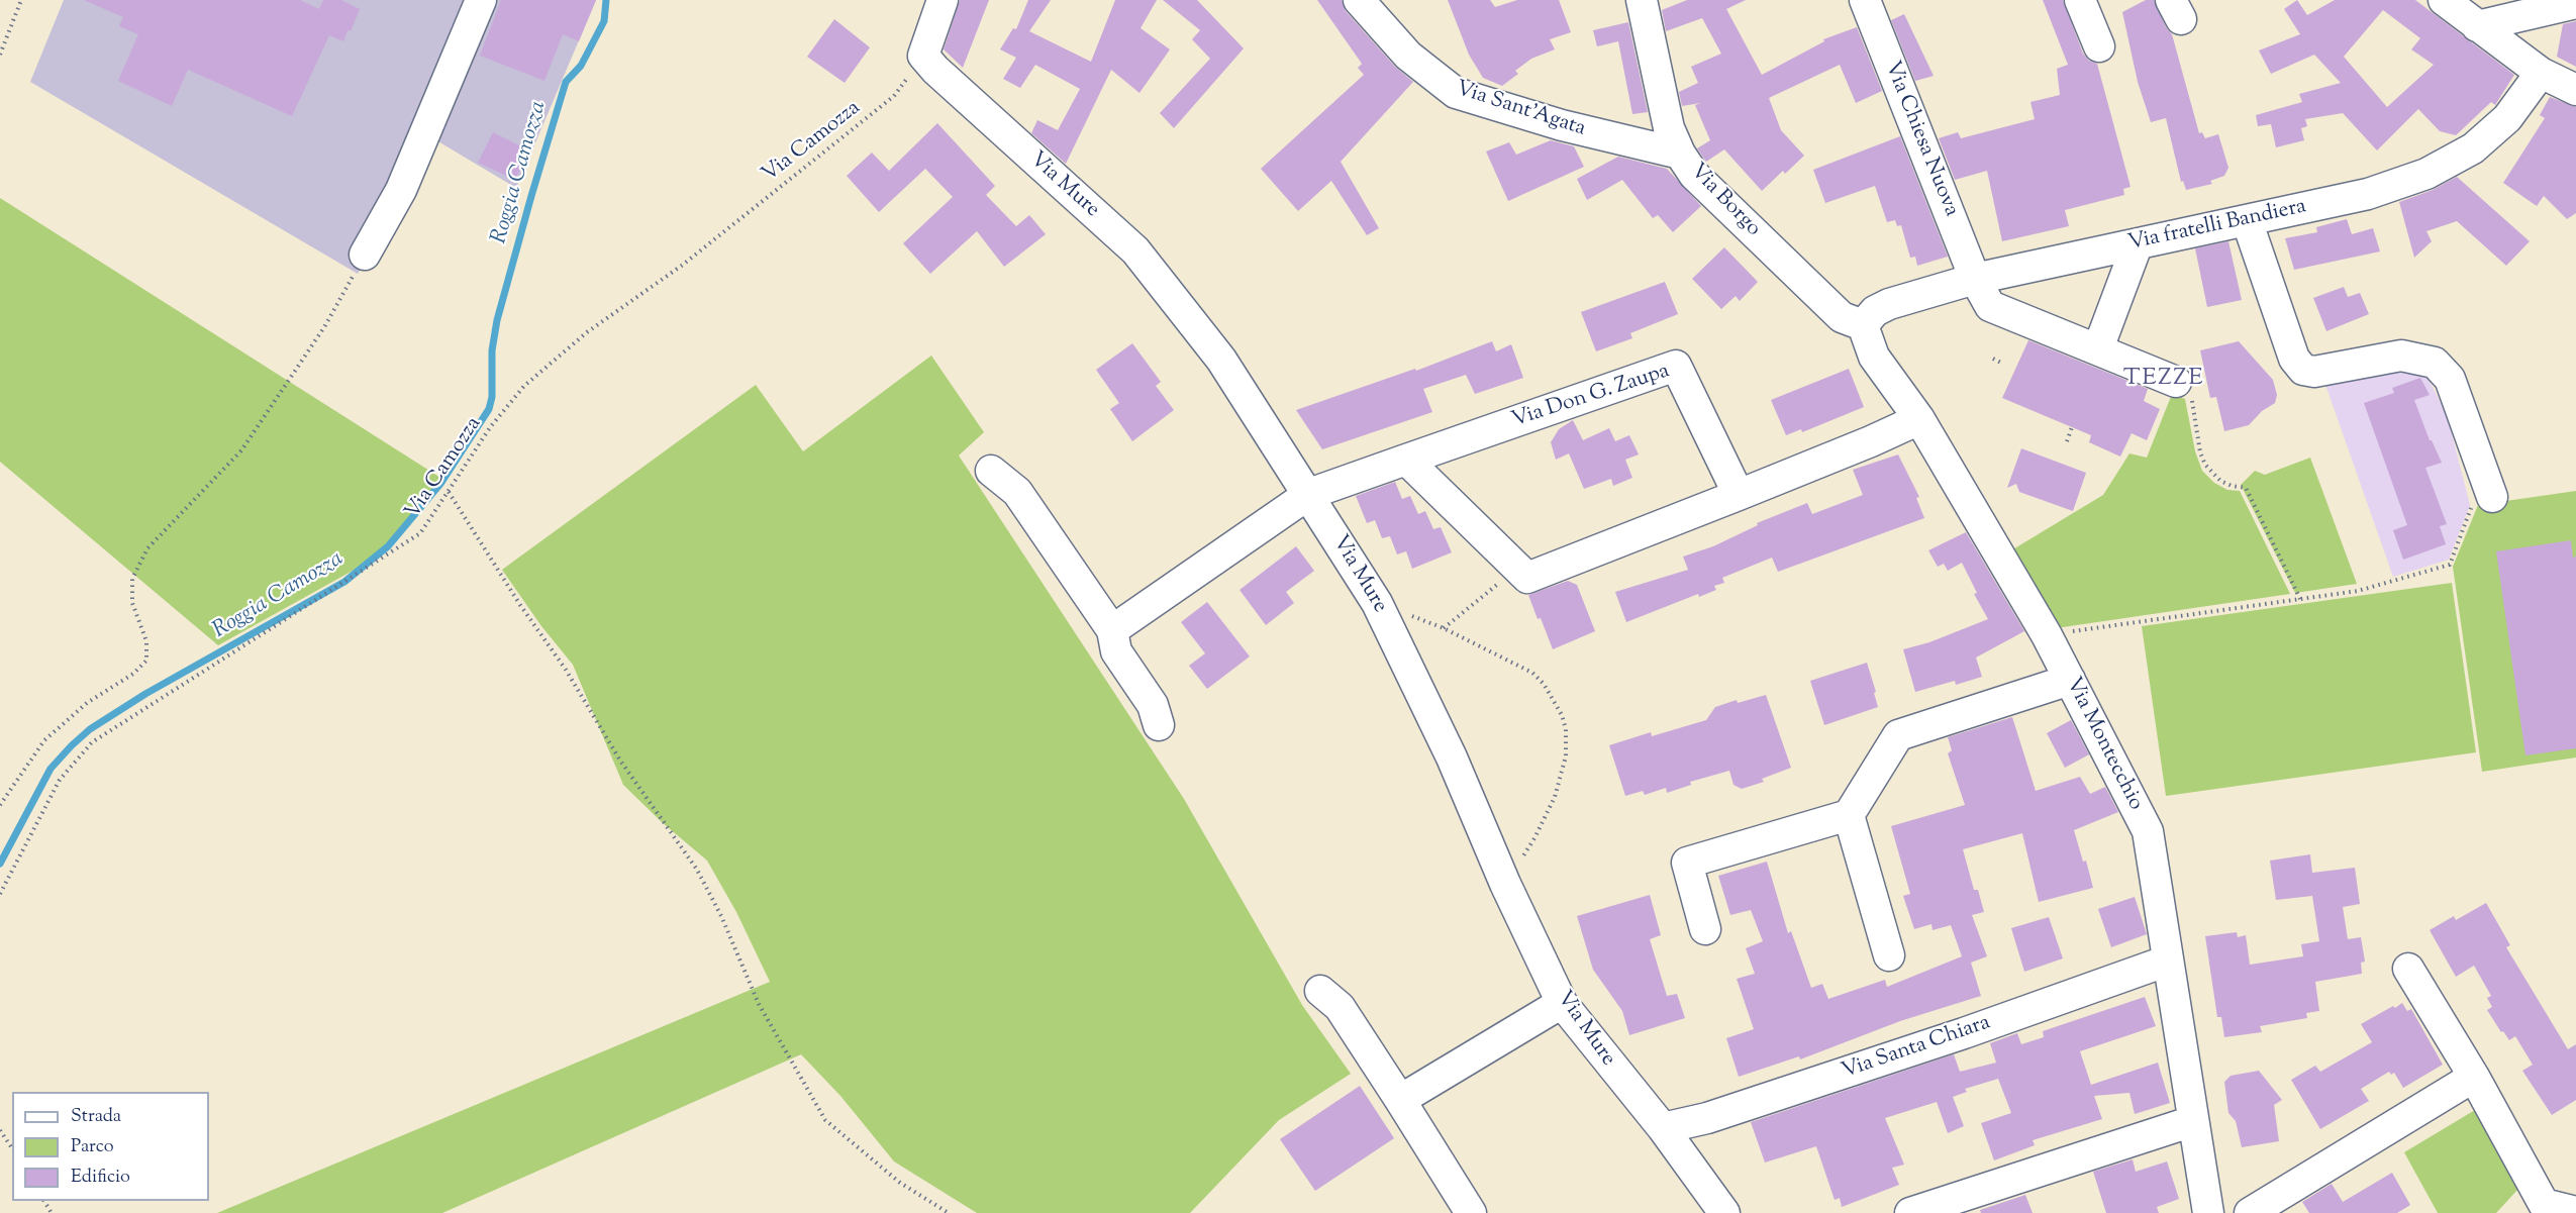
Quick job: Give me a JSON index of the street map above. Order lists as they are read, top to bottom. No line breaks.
{"streets":{"street":["Via Sant'Agata","Via Chiesa Nuova","Via Mure","Via Borgo","Via fratelli Bandiera","Via Don G. Zaupa","Via Montecchio","Via Santa Chiara"],"path":["Via Camozza"]},"crossings":[["Via Sant'Agata","Via Borgo"],["Via Chiesa Nuova","Via fratelli Bandiera"],["Via Camozza","Via Mure"],["Via Mure","Via Don G. Zaupa"],["Via Mure","Via Santa Chiara"],["Via Borgo","Via fratelli Bandiera"],["Via Borgo","Via Montecchio"],["Via fratelli Bandiera","Via Montecchio"],["Via Montecchio","Via Santa Chiara"]],"districts":["TEZZE"],"water":["Roggia Camozza"],"legend":["Strada","Parco","Edificio"]}
